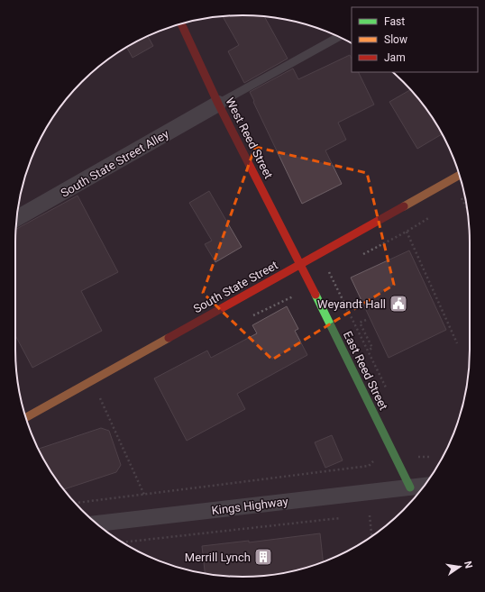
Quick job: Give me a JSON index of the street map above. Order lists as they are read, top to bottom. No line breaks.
{"streets":{"street":["West Reed Street","South State Street Alley","South State Street","East Reed Street","Kings Highway"]},"crossings":[["West Reed Street","South State Street Alley"],["West Reed Street","South State Street"],["West Reed Street","East Reed Street"],["South State Street","East Reed Street"],["East Reed Street","Kings Highway"]],"places":{"public building":["Weyandt Hall"],"building":["Merrill Lynch"]},"legend":["Fast","Slow","Jam"],"north":"right"}
